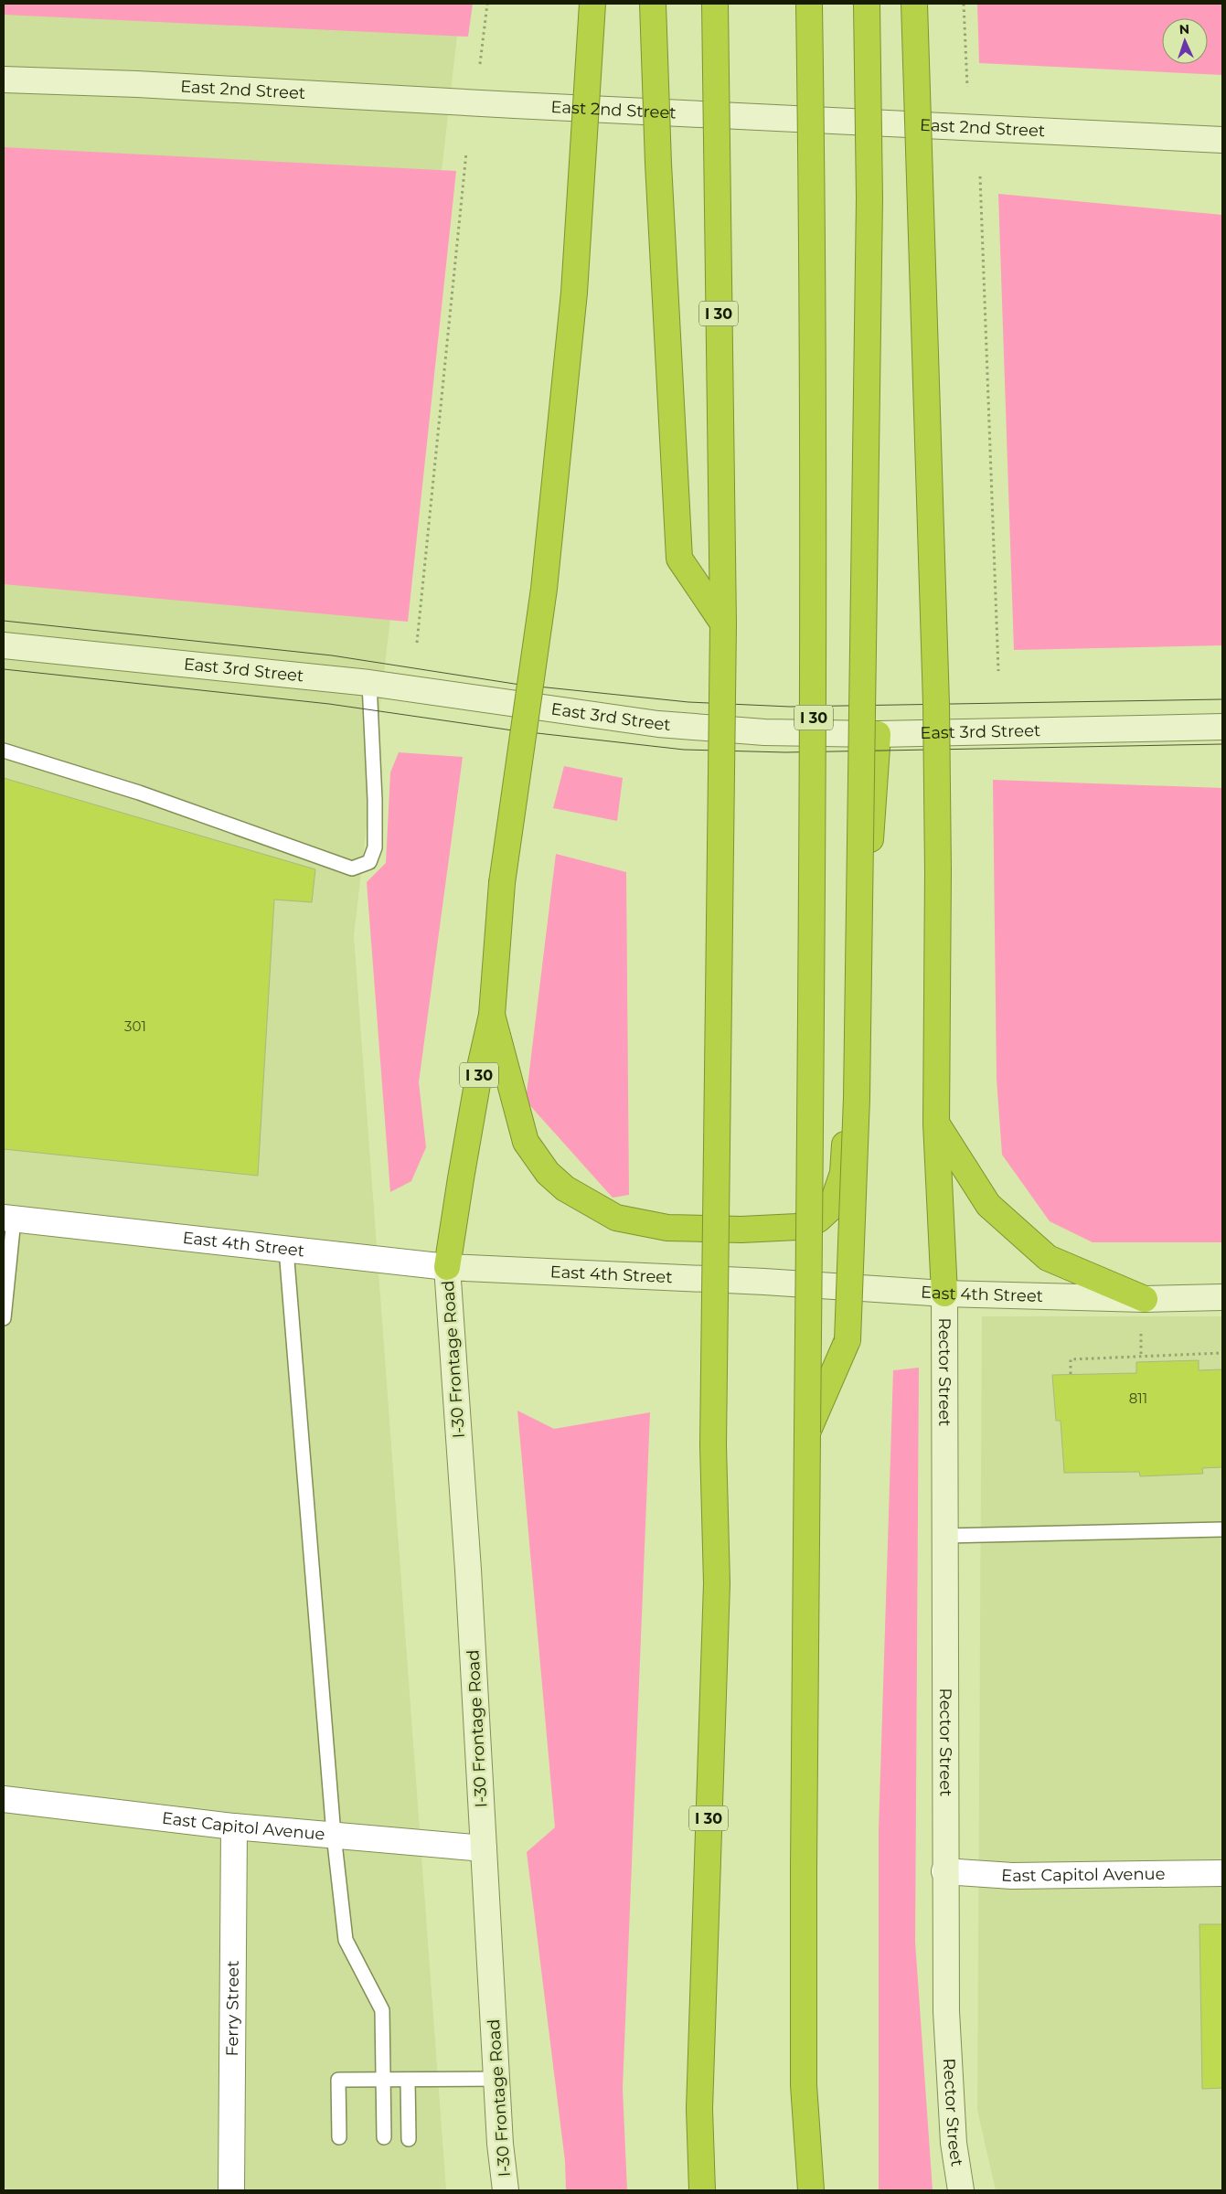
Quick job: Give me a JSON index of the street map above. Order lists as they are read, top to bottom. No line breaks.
{"streets":{"highway":["I 30"],"main road":["East 2nd Street","East 3rd Street","East 4th Street","I-30 Frontage Road","Rector Street"],"street":["East Capitol Avenue","Ferry Street"]},"crossings":[["I 30","East 4th Street"],["I 30","I-30 Frontage Road"],["East 4th Street","I-30 Frontage Road"],["East 4th Street","Rector Street"],["I-30 Frontage Road","East Capitol Avenue"],["Rector Street","East Capitol Avenue"],["East Capitol Avenue","Ferry Street"]],"house_numbers":["301","811"],"north":"top"}
